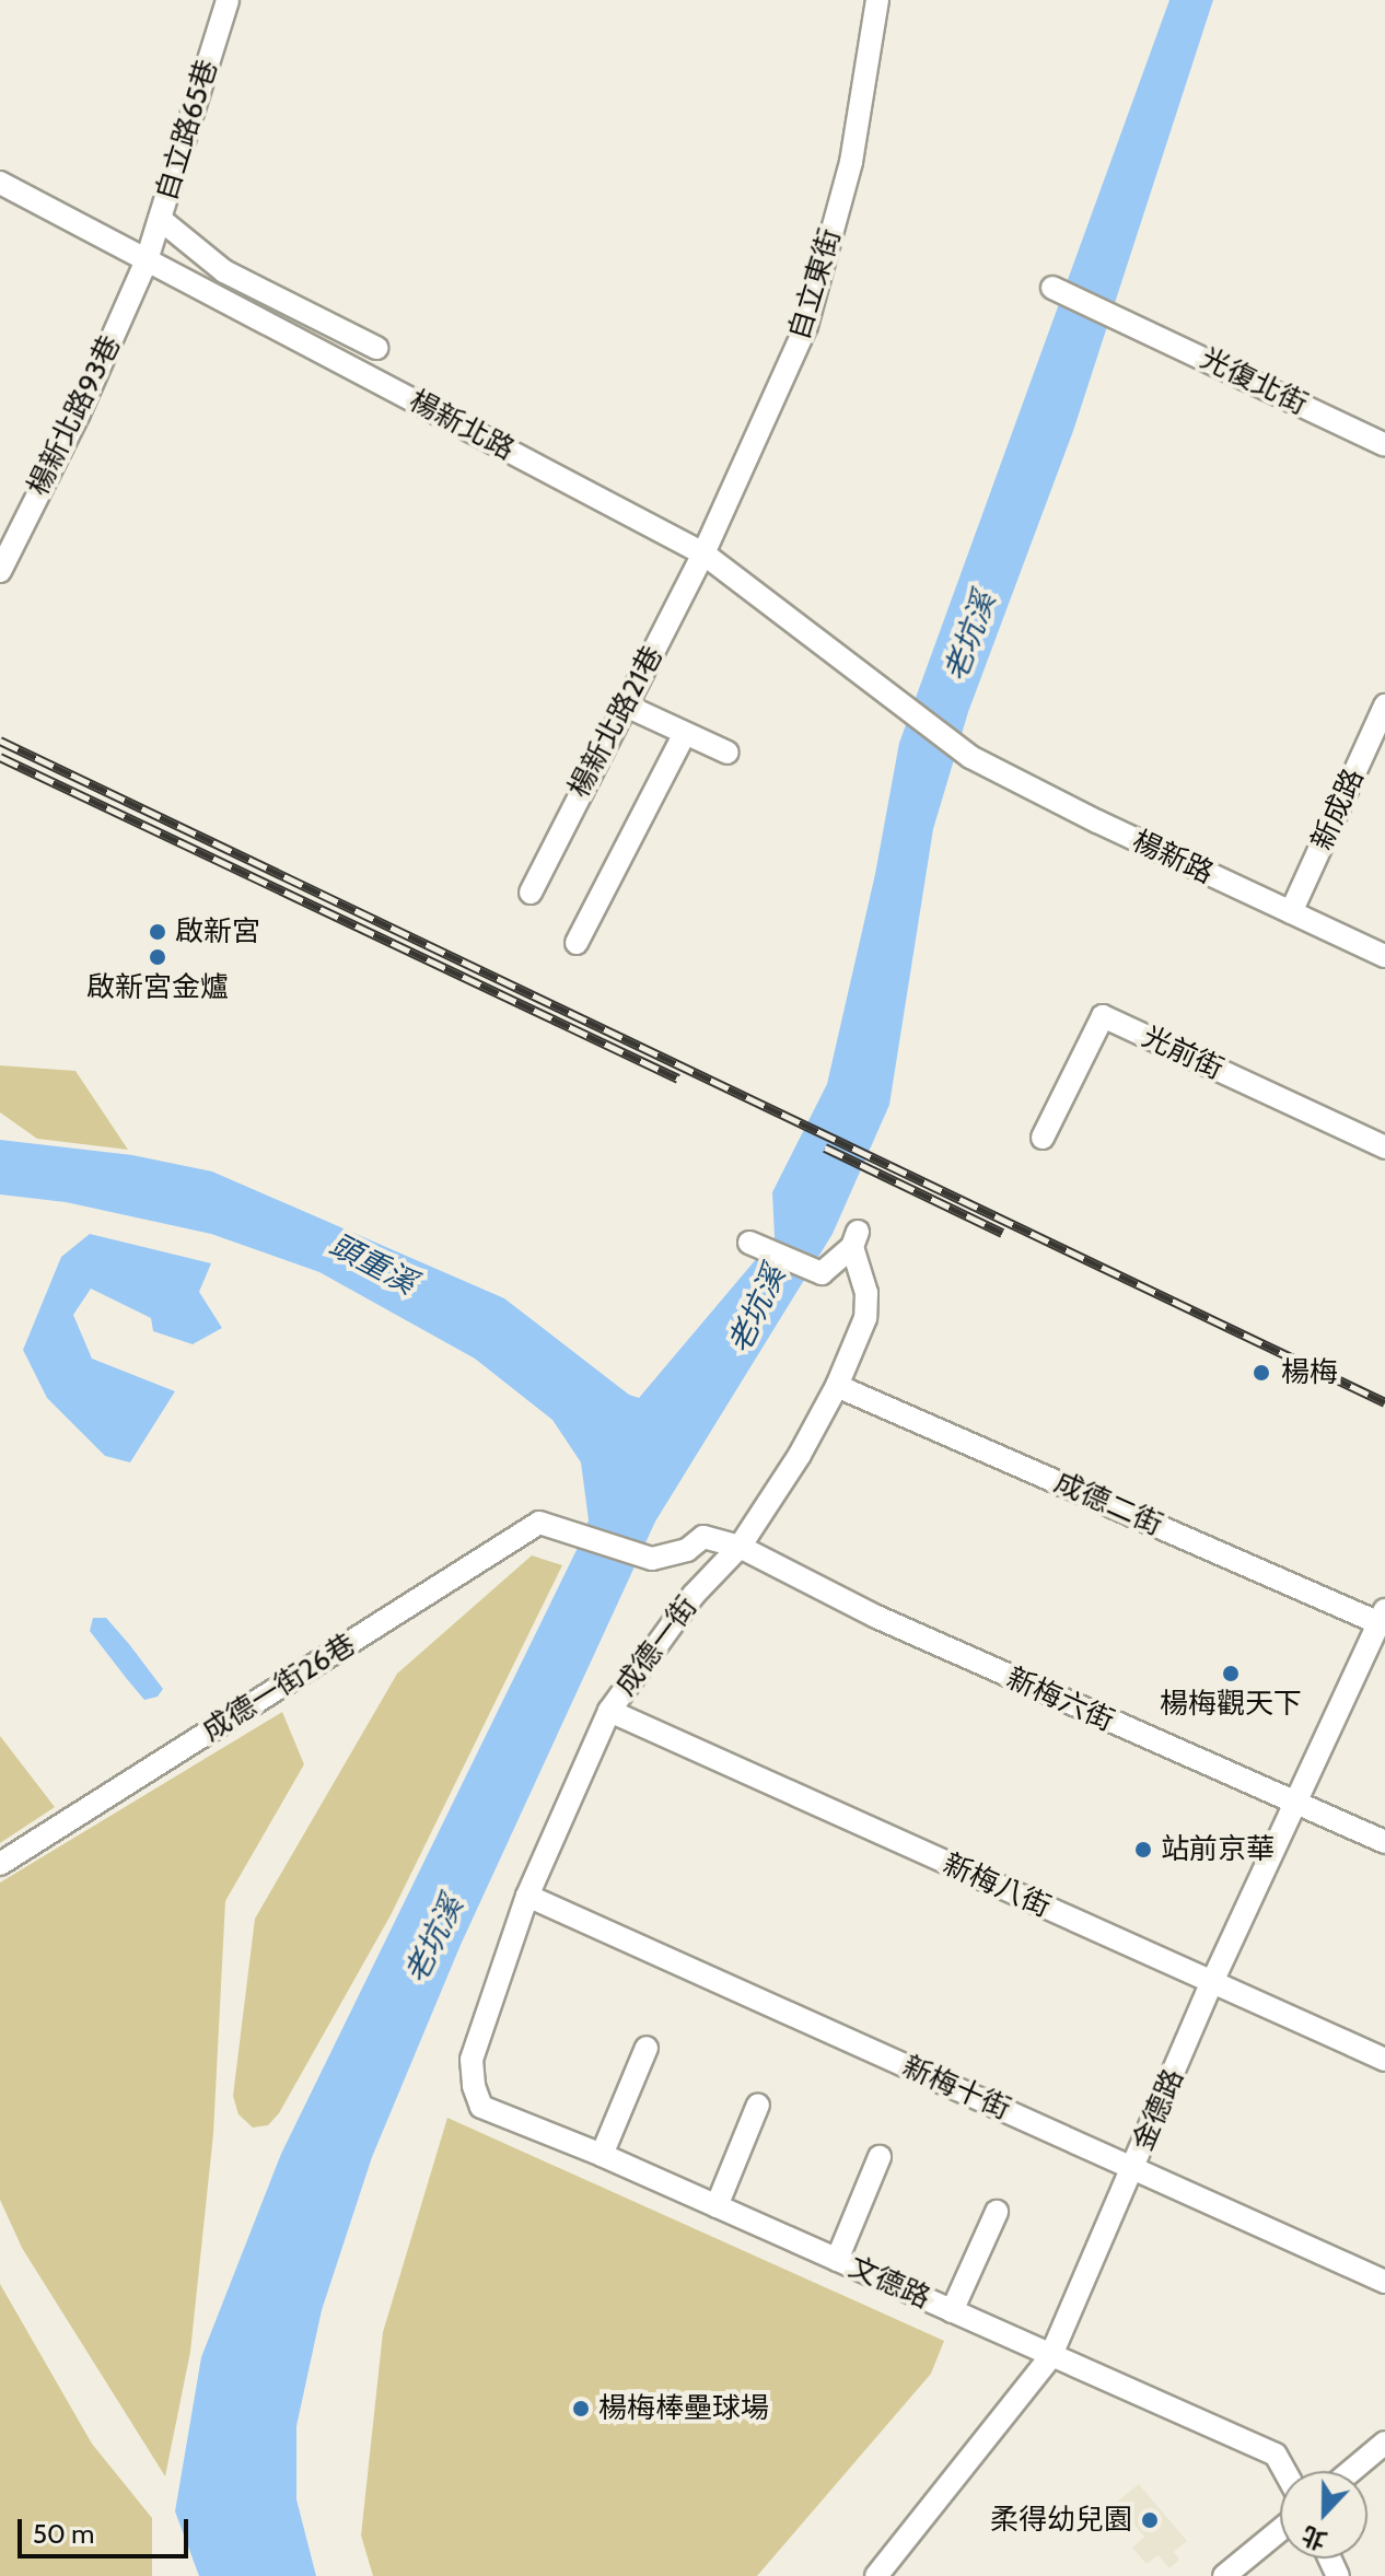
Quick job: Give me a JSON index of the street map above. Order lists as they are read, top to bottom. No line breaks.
{"streets":{"street":["自立路65巷","自立東街","光復北街","楊新北路93巷","楊新北路","楊新北路21巷","新成路","楊新路","光前街","成德二街","成德一街","成德一街26巷","新梅六街","新梅八街","新梅十街","金德路","文德路"]},"crossings":[["自立路65巷","楊新北路93巷"],["自立路65巷","楊新北路"],["自立東街","楊新北路"],["自立東街","楊新北路21巷"],["楊新北路93巷","楊新北路"],["楊新北路","楊新北路21巷"],["楊新北路","楊新路"],["新成路","楊新路"],["成德二街","成德一街"],["成德二街","金德路"],["成德一街","成德一街26巷"],["成德一街","新梅六街"],["成德一街","新梅八街"],["成德一街","新梅十街"],["成德一街","文德路"],["成德一街26巷","新梅六街"],["新梅六街","金德路"],["新梅八街","金德路"],["新梅十街","金德路"],["金德路","文德路"]],"water":["老坑溪","頭重溪"],"places":["啟新宮","啟新宮金爐","楊梅","楊梅觀天下","站前京華","楊梅棒壘球場","柔得幼兒園"],"scale_bar":"50 m","north":"bottom"}
